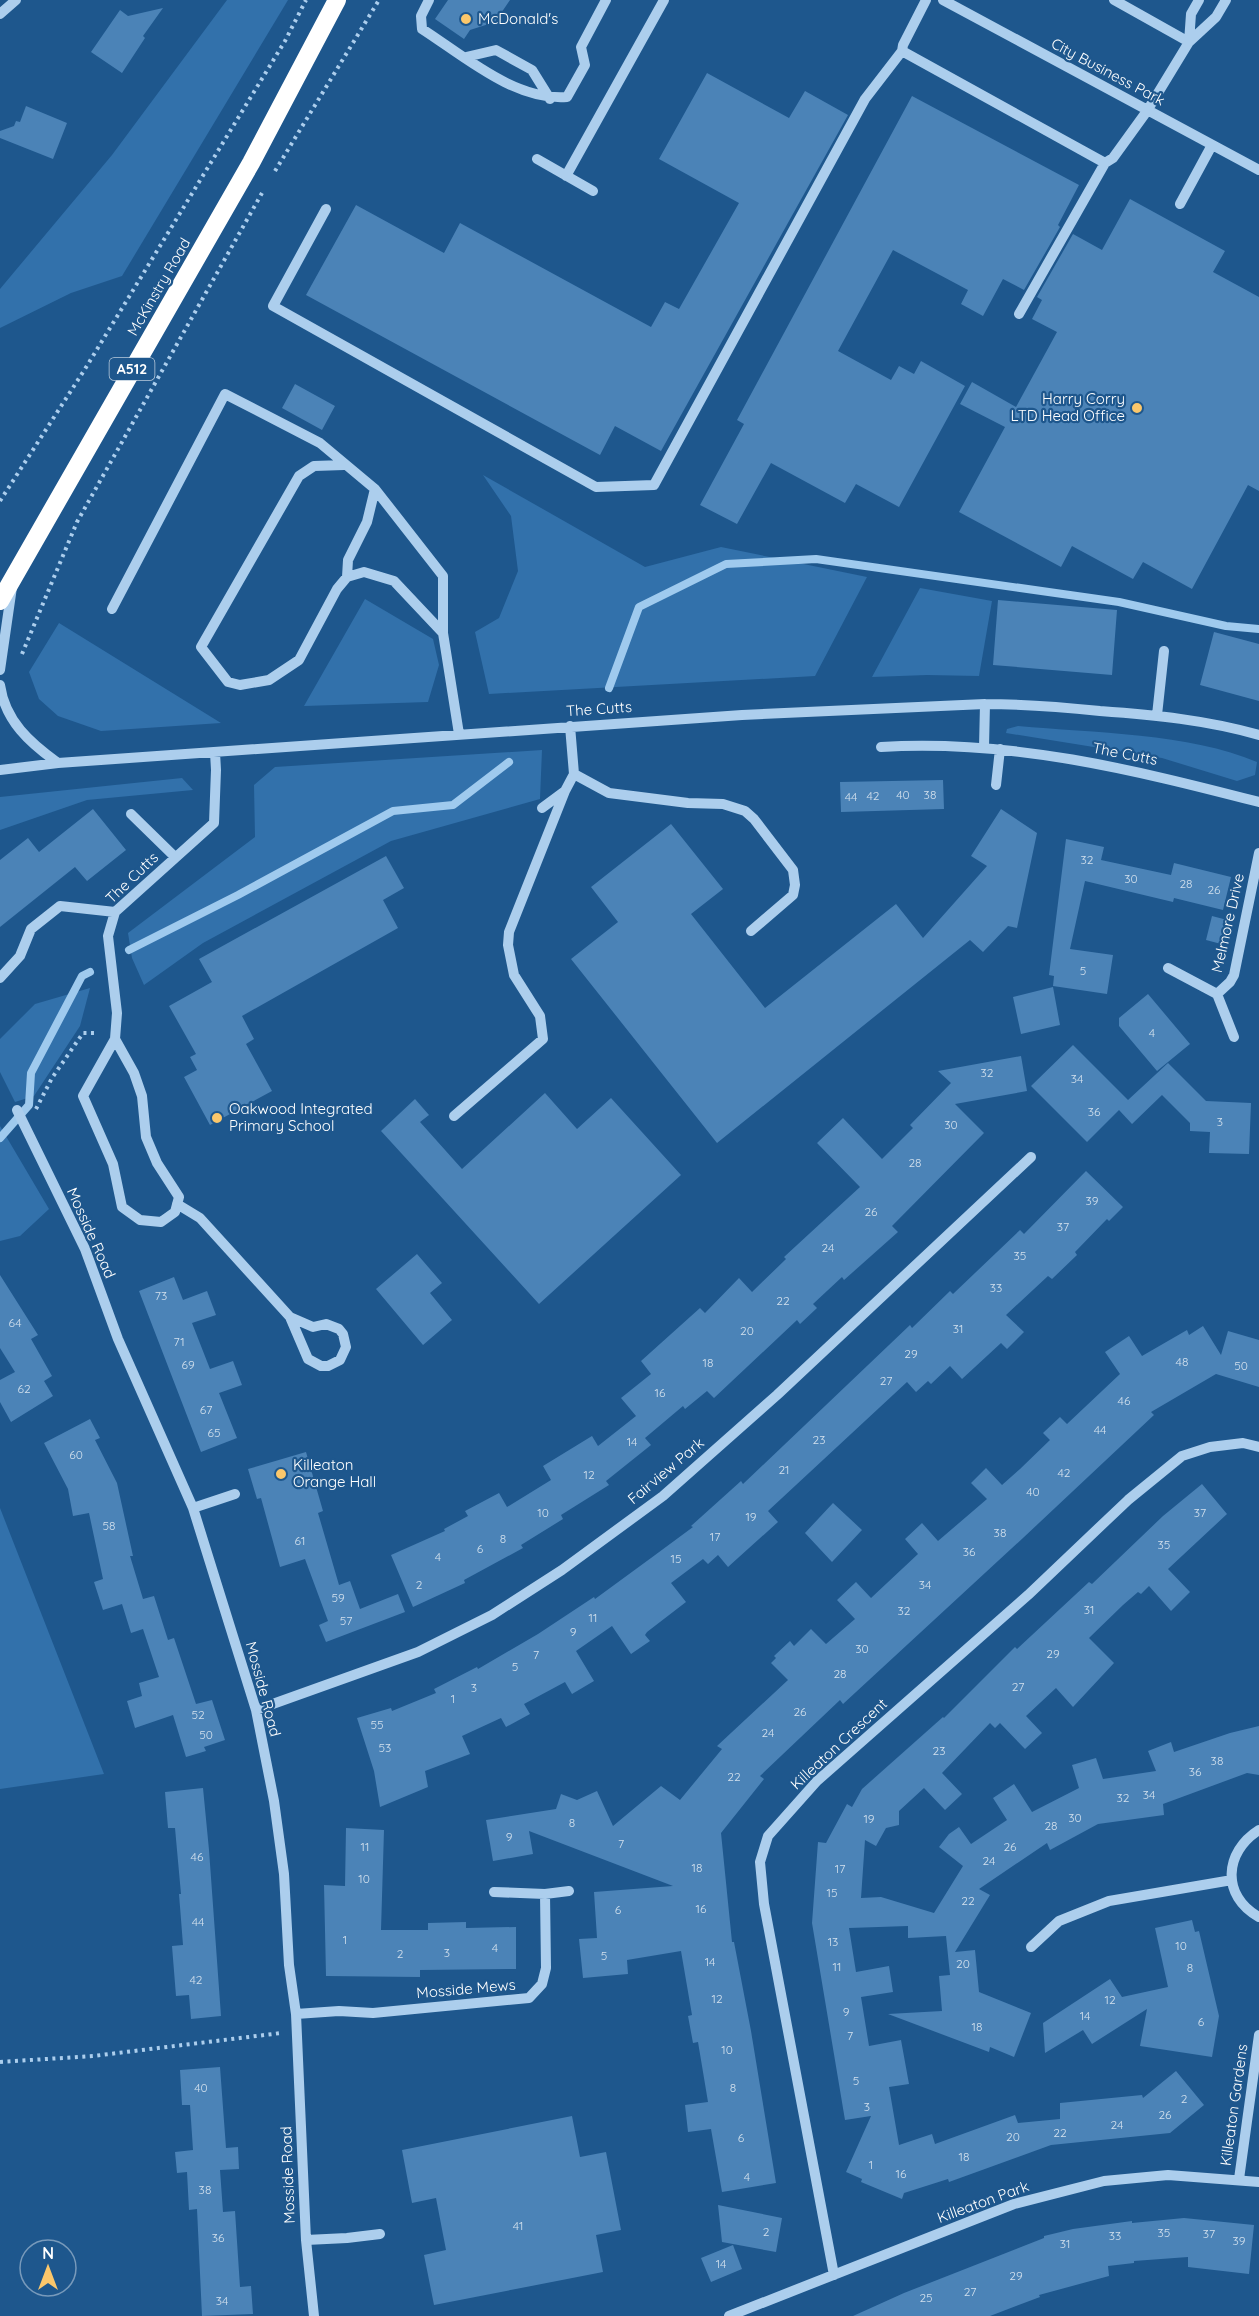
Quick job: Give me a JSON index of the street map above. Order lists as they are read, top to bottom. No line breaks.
{"streets":{"highway":["McKinstry Road","A512"],"street":["City Business Park","The Cutts","Melmore Drive","Mosside Road","Fairview Park","Killeaton Crescent","Mosside Mews","Killeaton Gardens","Killeaton Park"]},"crossings":[["McKinstry Road","A512"],["Mosside Road","Fairview Park"],["Mosside Road","Mosside Mews"],["Killeaton Crescent","Killeaton Park"],["Killeaton Gardens","Killeaton Park"]],"places":["McDonald's","Harry Corry LTD Head Office","Oakwood Integrated Primary School","Killeaton Orange Hall"],"house_numbers":["40","38","42","44","32","30","28","26","5","4","32","34","36","3","30","28","39","26","37","24","35","33","73","22","64","31","20","71","29","48","18","69","50","27","62","16","46","67","44","65","23","14","60","21","42","12","40","10","37","19","58","38","17","8","61","35","6","36","4","15","2","34","59","31","32","11","57","9","30","29","7","5","28","27","3","1","26","52","55","24","50","53","23","38","36","22","34","32","30","19","8","28","9","7","11","26","46","24","18","17","10","15","22","16","6","44","1","13","10","4","3","2","5","14","20","11","8","42","12","12","9","14","6","18","7","10","5","40","8","2","3","26","24","22","20","6","18","1","16","4","38","41","2","35","37","33","36","39","31","14","29","27","25","34"],"north":"top"}
